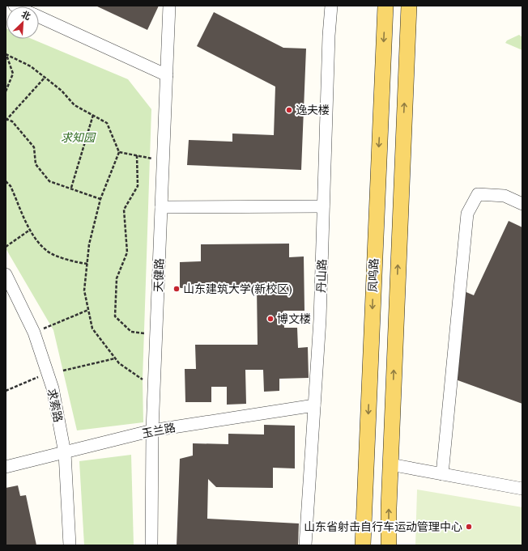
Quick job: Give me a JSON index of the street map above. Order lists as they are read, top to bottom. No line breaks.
{"streets":{"main road":["凤鸣路"],"street":["天健路","丹山路","求索路","玉兰路"]},"crossings":[["天健路","玉兰路"],["丹山路","玉兰路"],["求索路","玉兰路"]],"parks":["求知园"],"places":["逸夫楼","山东建筑大学(新校区)","博文楼","山东省射击自行车运动管理中心"],"north":"top right"}
